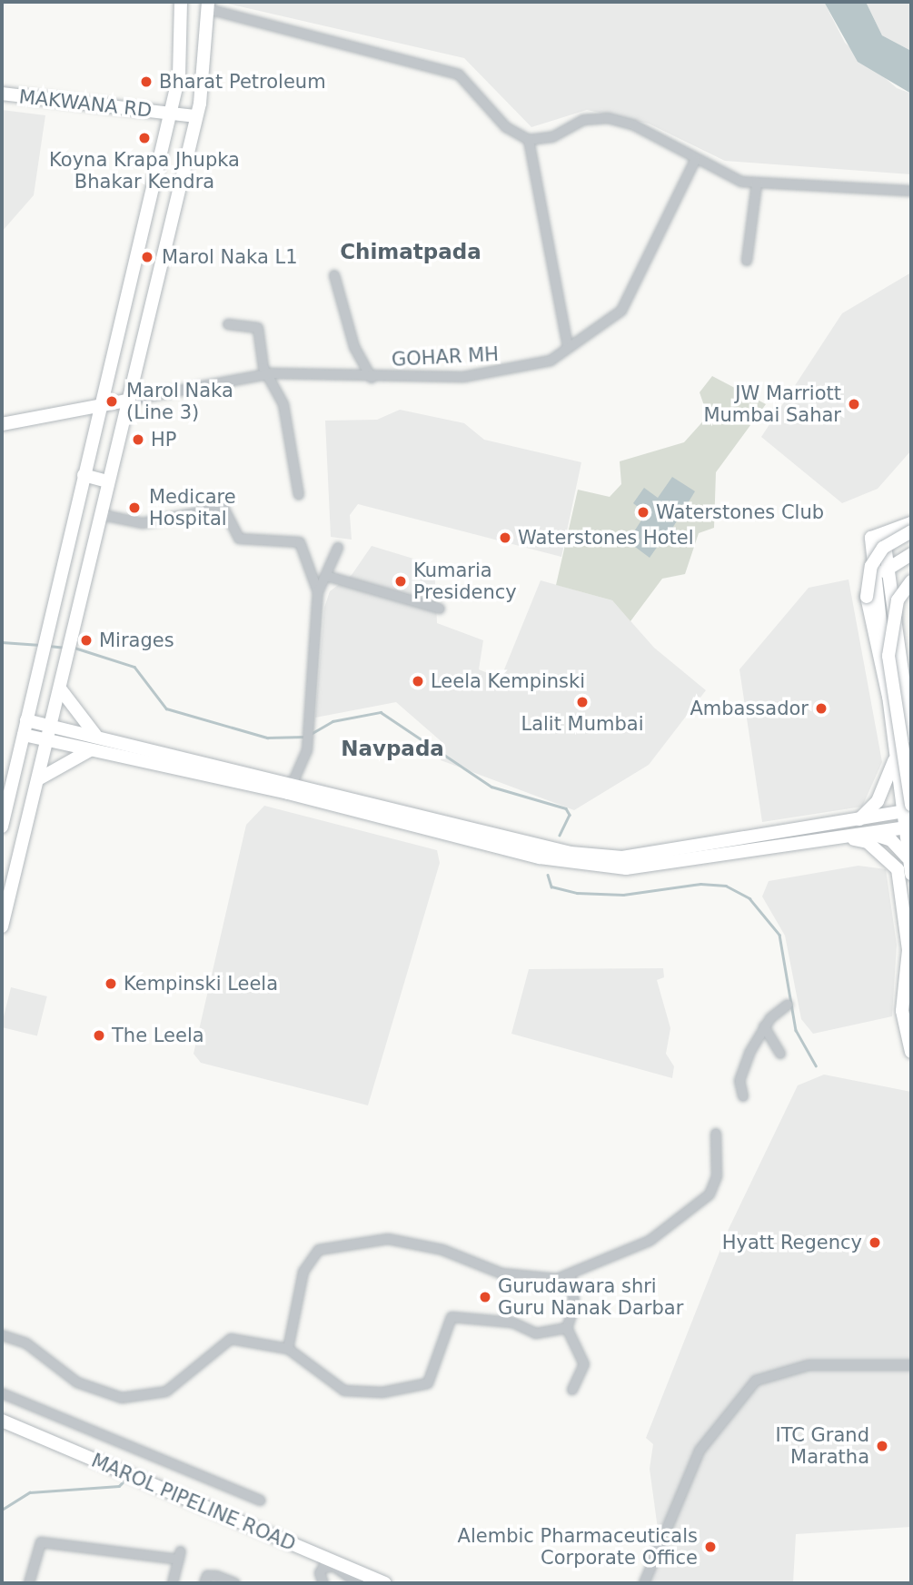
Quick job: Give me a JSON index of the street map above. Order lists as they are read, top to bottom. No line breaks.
{"streets":{"main road":["MAKWANA RD","MAROL PIPELINE ROAD"],"street":["GOHAR MH"]},"districts":["Chimatpada","Navpada"],"places":["Bharat Petroleum","Koyna Krapa Jhupka Bhakar Kendra","Marol Naka L1","Marol Naka (Line 3)","JW Marriott Mumbai Sahar","HP","Medicare Hospital","Waterstones Club","Waterstones Hotel","Kumaria Presidency","Mirages","Leela Kempinski","Lalit Mumbai","Ambassador","Kempinski Leela","The Leela","Hyatt Regency","Gurudawara shri Guru Nanak Darbar","ITC Grand Maratha","Alembic Pharmaceuticals Corporate Office"]}
